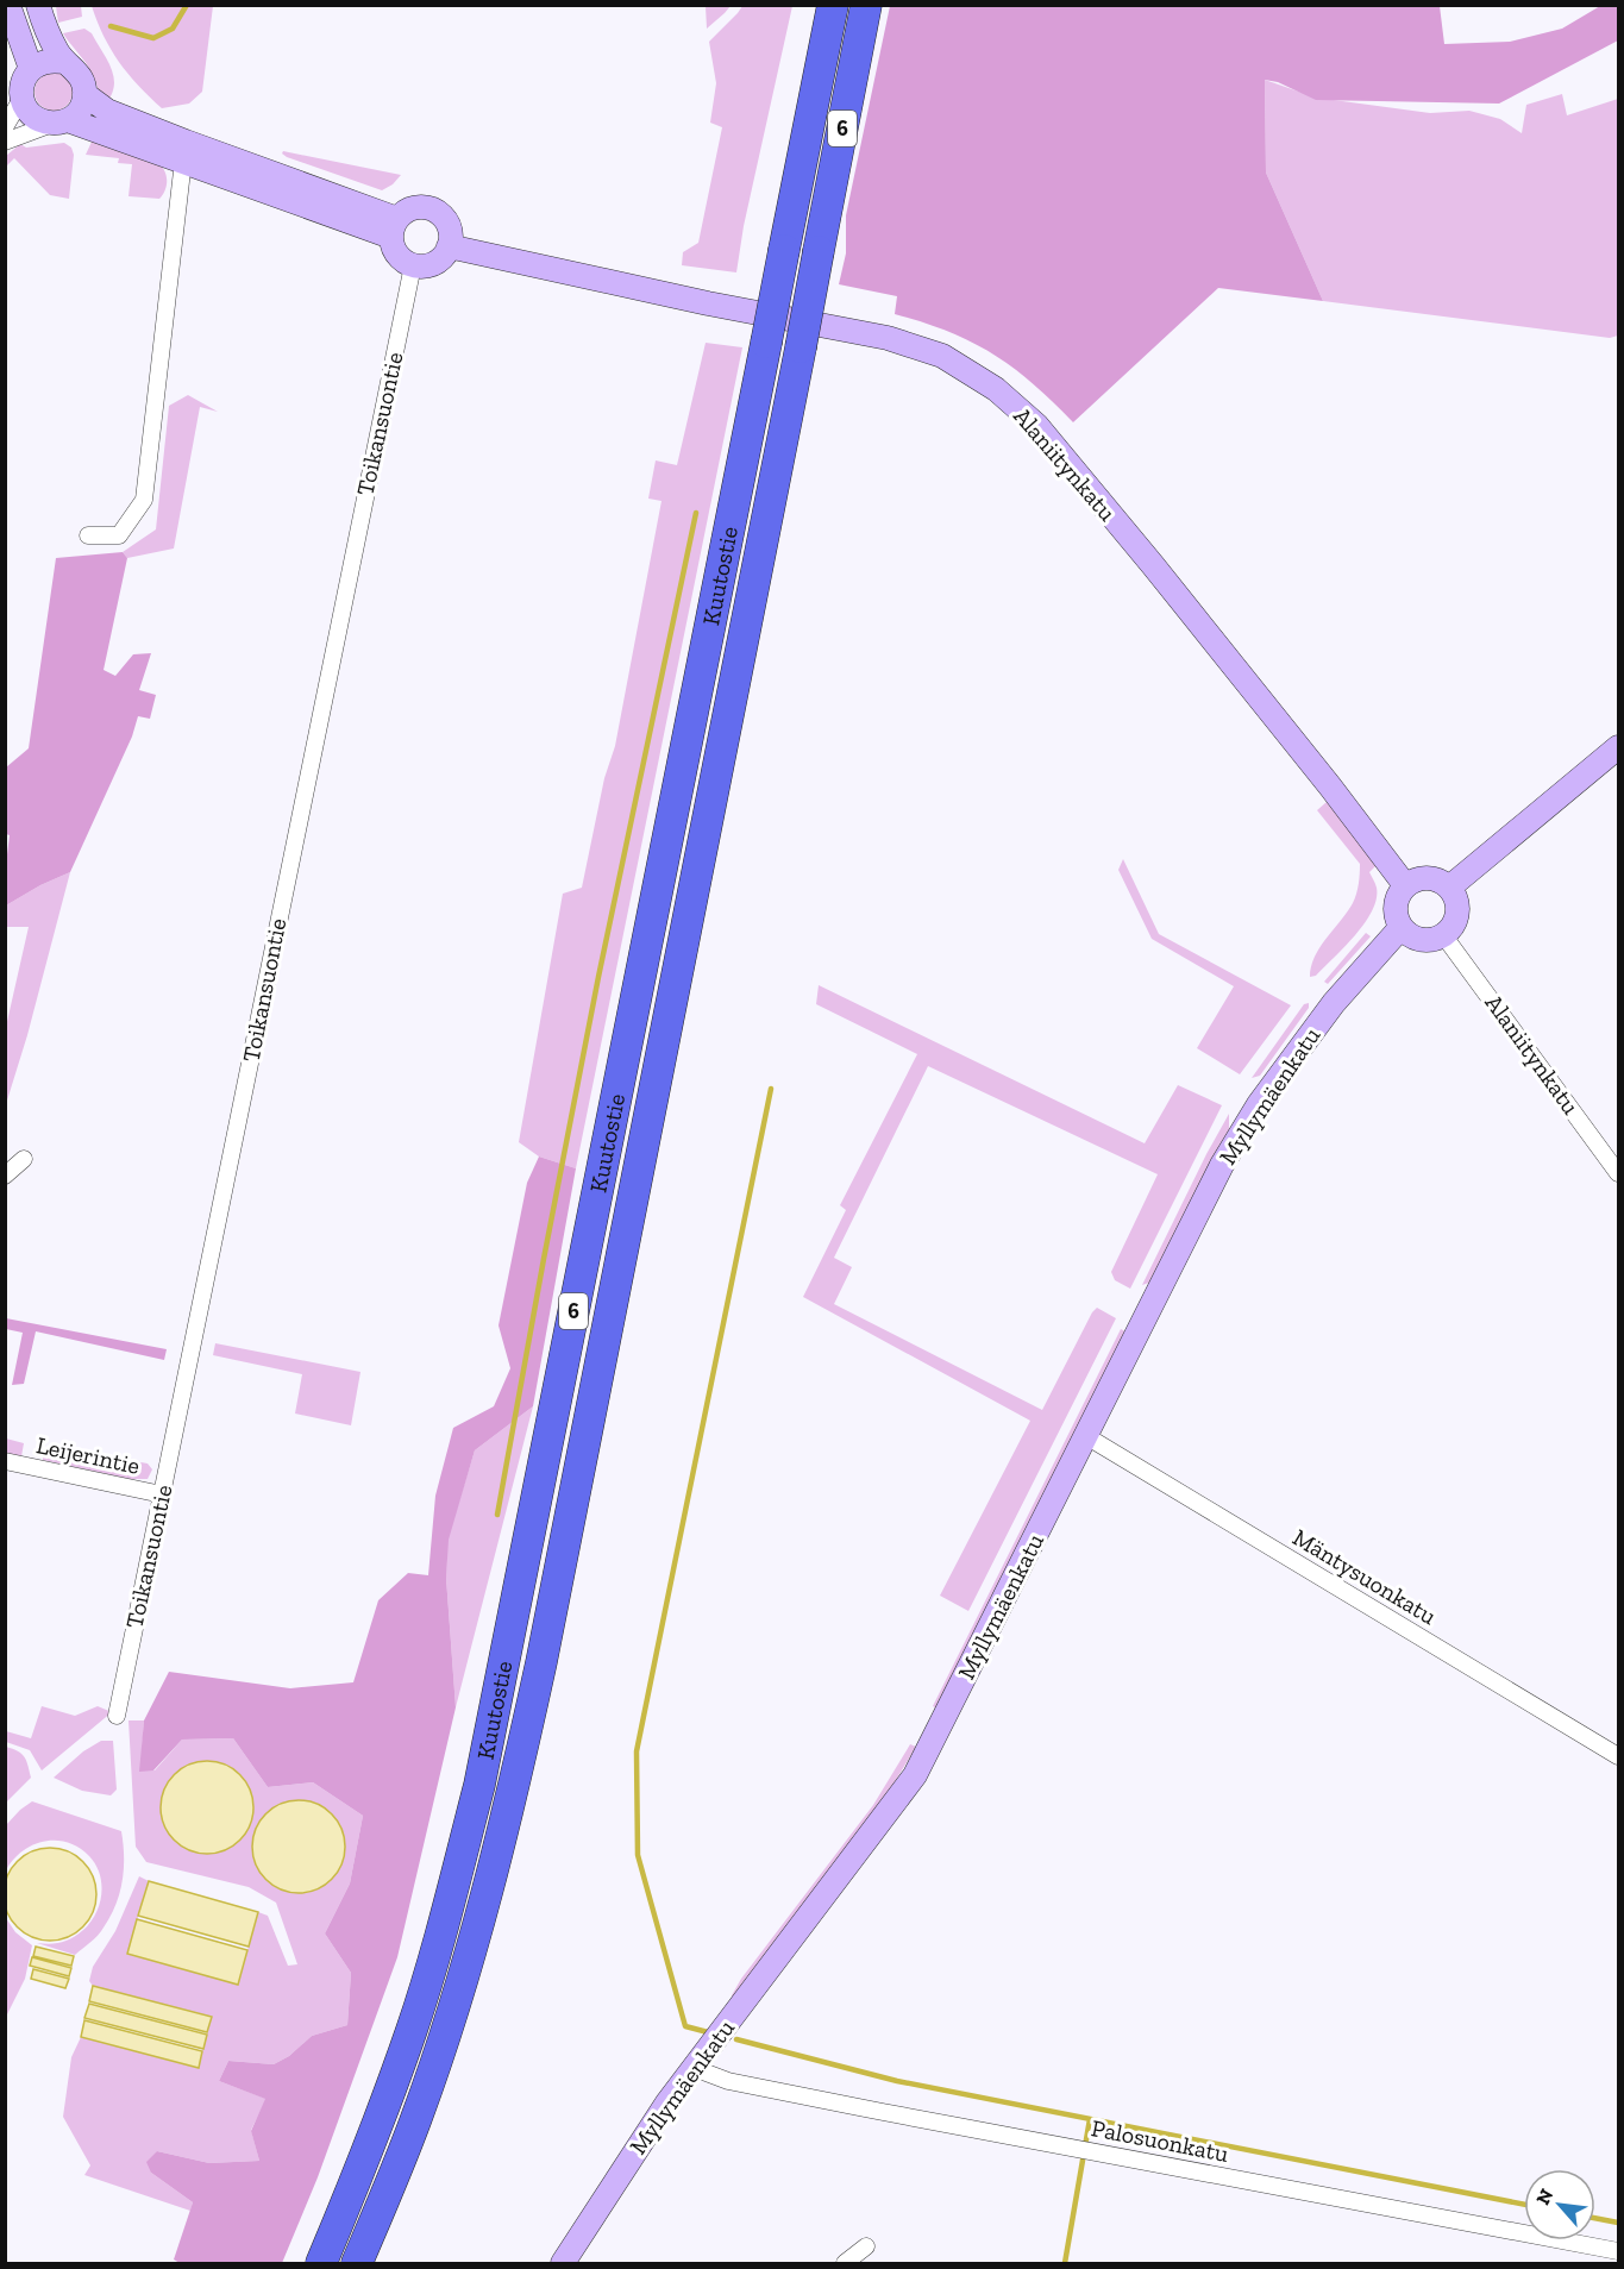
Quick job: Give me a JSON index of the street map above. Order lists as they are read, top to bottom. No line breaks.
{"streets":{"highway":["6","Kuutostie"],"main road":["Alaniitynkatu","Myllymäenkatu"],"street":["Toikansuontie","Leijerintie","Mäntysuonkatu","Palosuonkatu"]},"crossings":[["Toikansuontie","Alaniitynkatu"],["Toikansuontie","Leijerintie"],["Alaniitynkatu","Myllymäenkatu"],["Myllymäenkatu","Mäntysuonkatu"],["Myllymäenkatu","Palosuonkatu"]],"north":"top left"}
